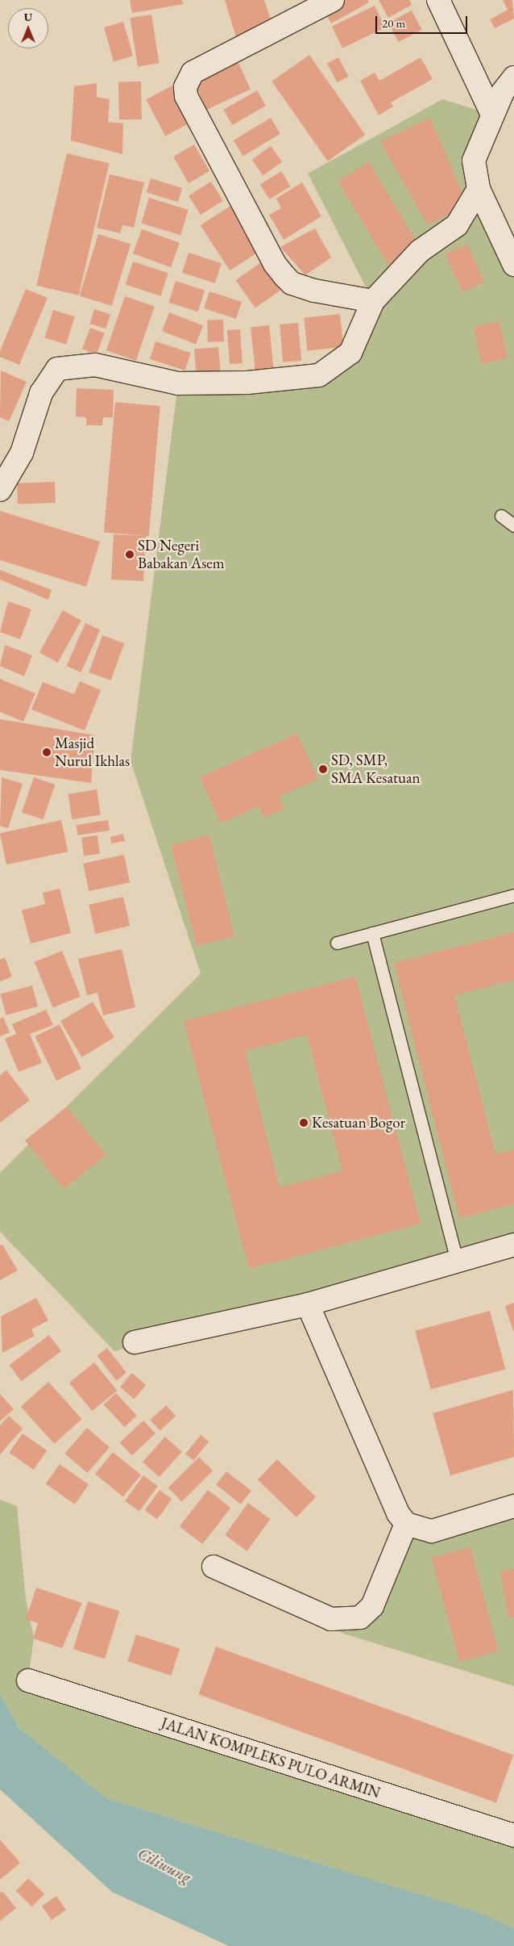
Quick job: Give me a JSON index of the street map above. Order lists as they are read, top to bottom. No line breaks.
{"streets":{"street":["JALAN KOMPLEKS PULO ARMIN"]},"water":["Ciliwung"],"places":["SD Negeri Babakan Asem","Masjid Nurul Ikhlas","SD, SMP, SMA Kesatuan","Kesatuan Bogor"],"scale_bar":"20 m","north":"top"}
